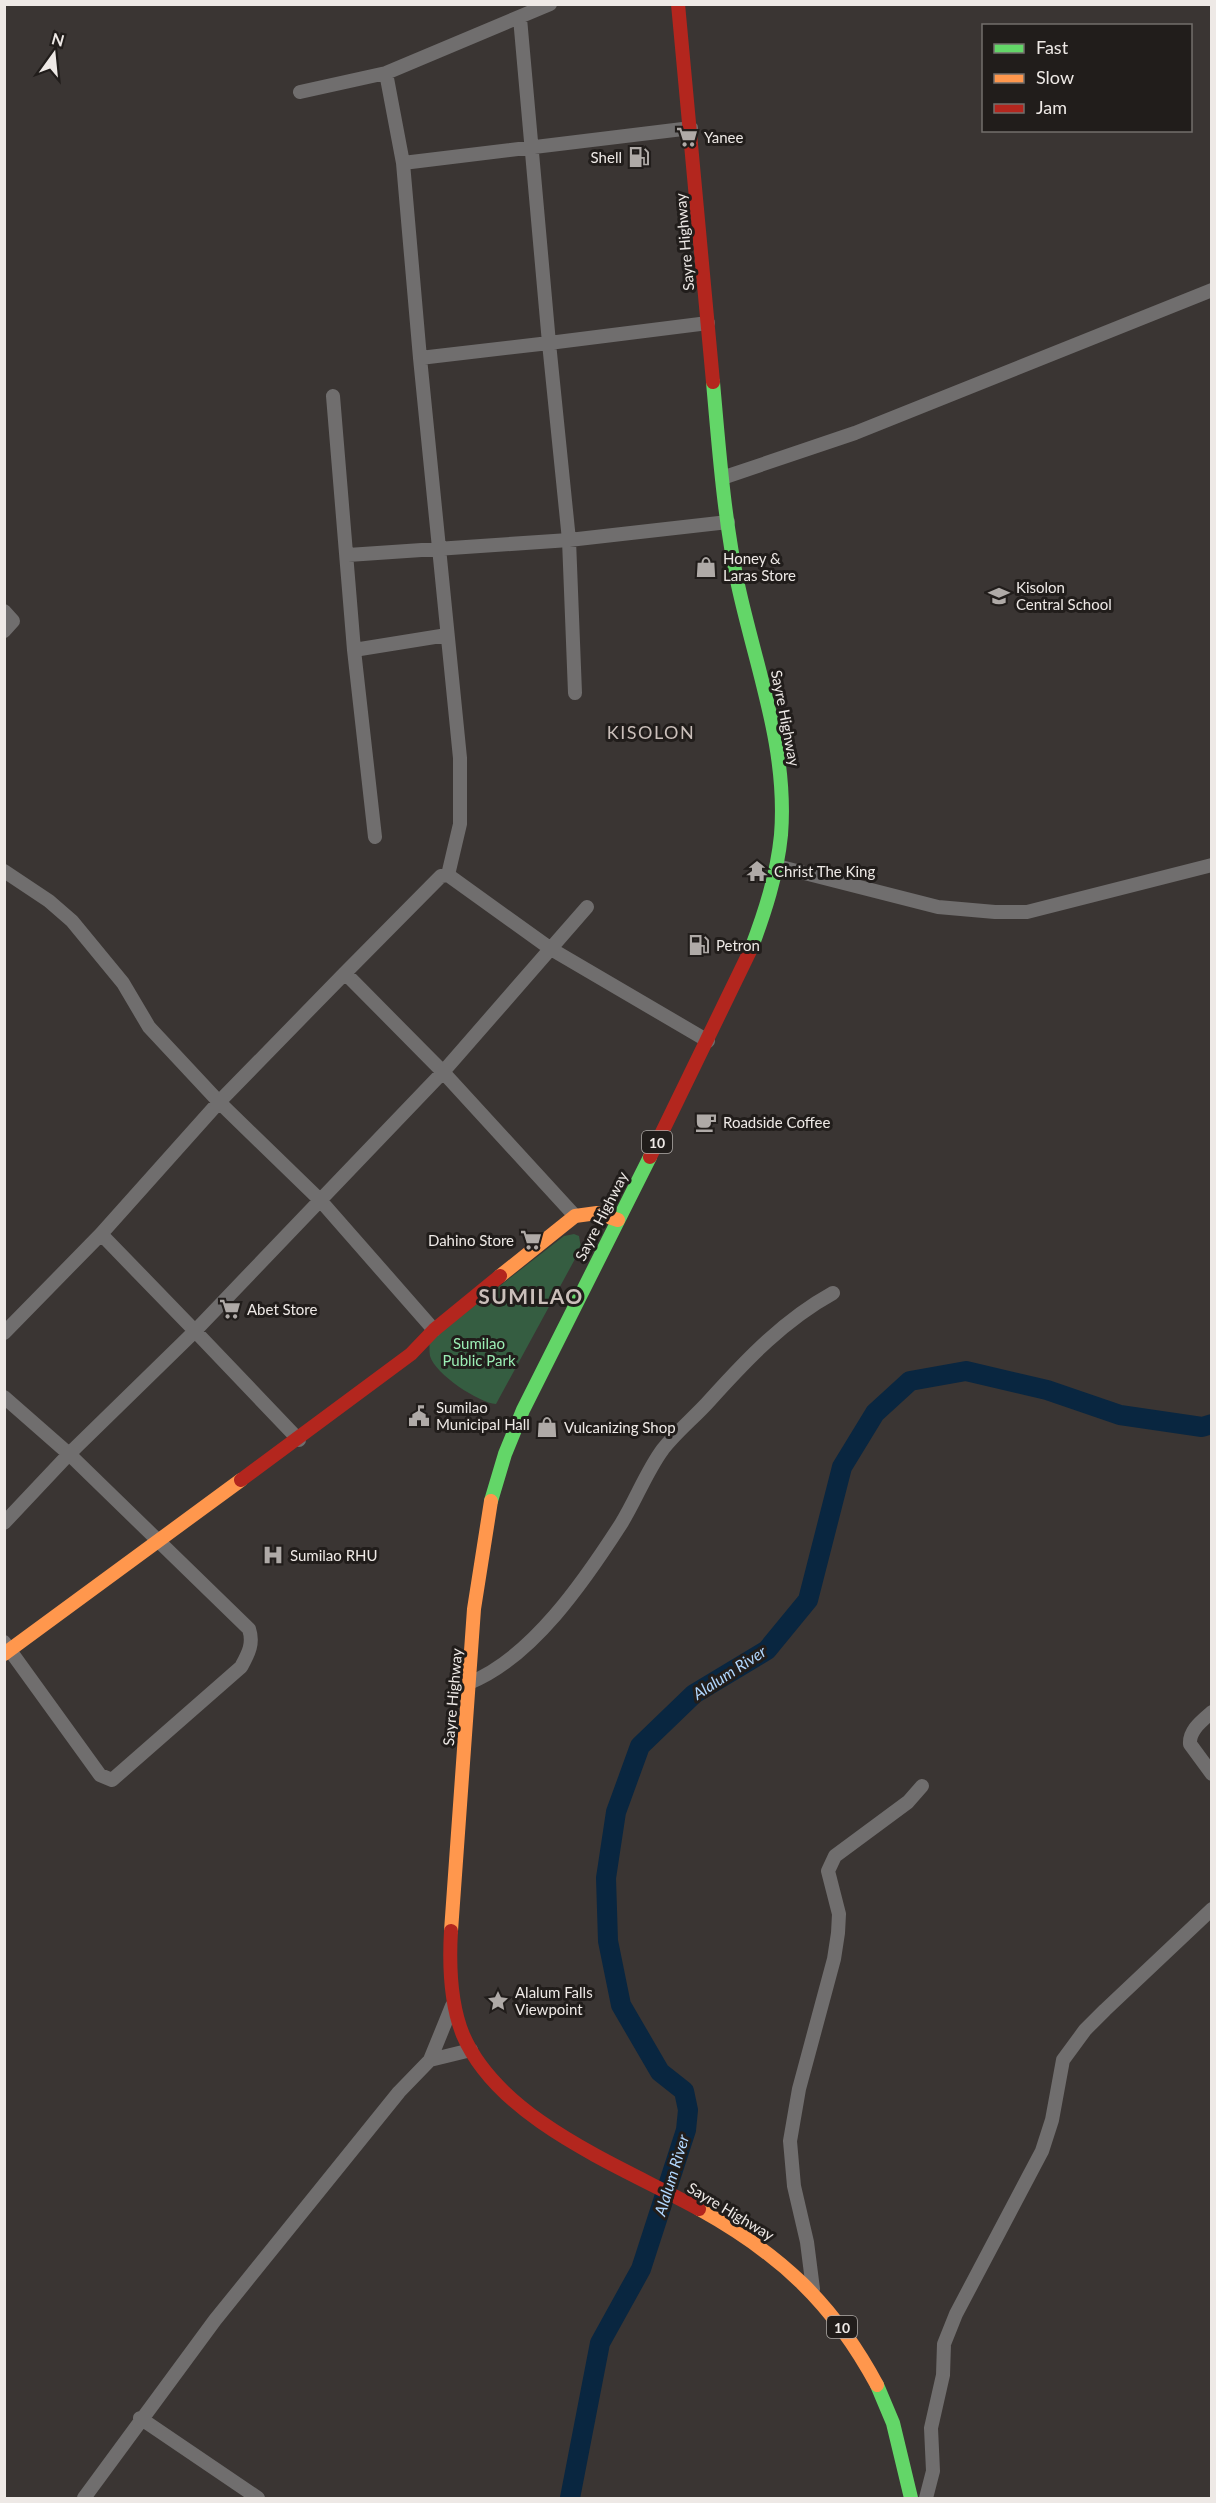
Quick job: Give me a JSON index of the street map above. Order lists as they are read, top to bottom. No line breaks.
{"streets":{"main road":["Sayre Highway","10"]},"districts":["KISOLON","SUMILAO"],"water":["Alalum River"],"parks":["Sumilao Public Park"],"places":{"supermarket":["Yanee","Dahino Store","Abet Store"],"fuel station":["Shell","Petron"],"shop":["Honey & Laras Store","Vulcanizing Shop"],"school or university":["Kisolon Central School"],"temple":["Christ The King"],"cafe":["Roadside Coffee"],"public building":["Sumilao Municipal Hall"],"hospital":["Sumilao RHU"],"place":["Alalum Falls Viewpoint"]},"legend":["Fast","Slow","Jam"],"north":"top"}
